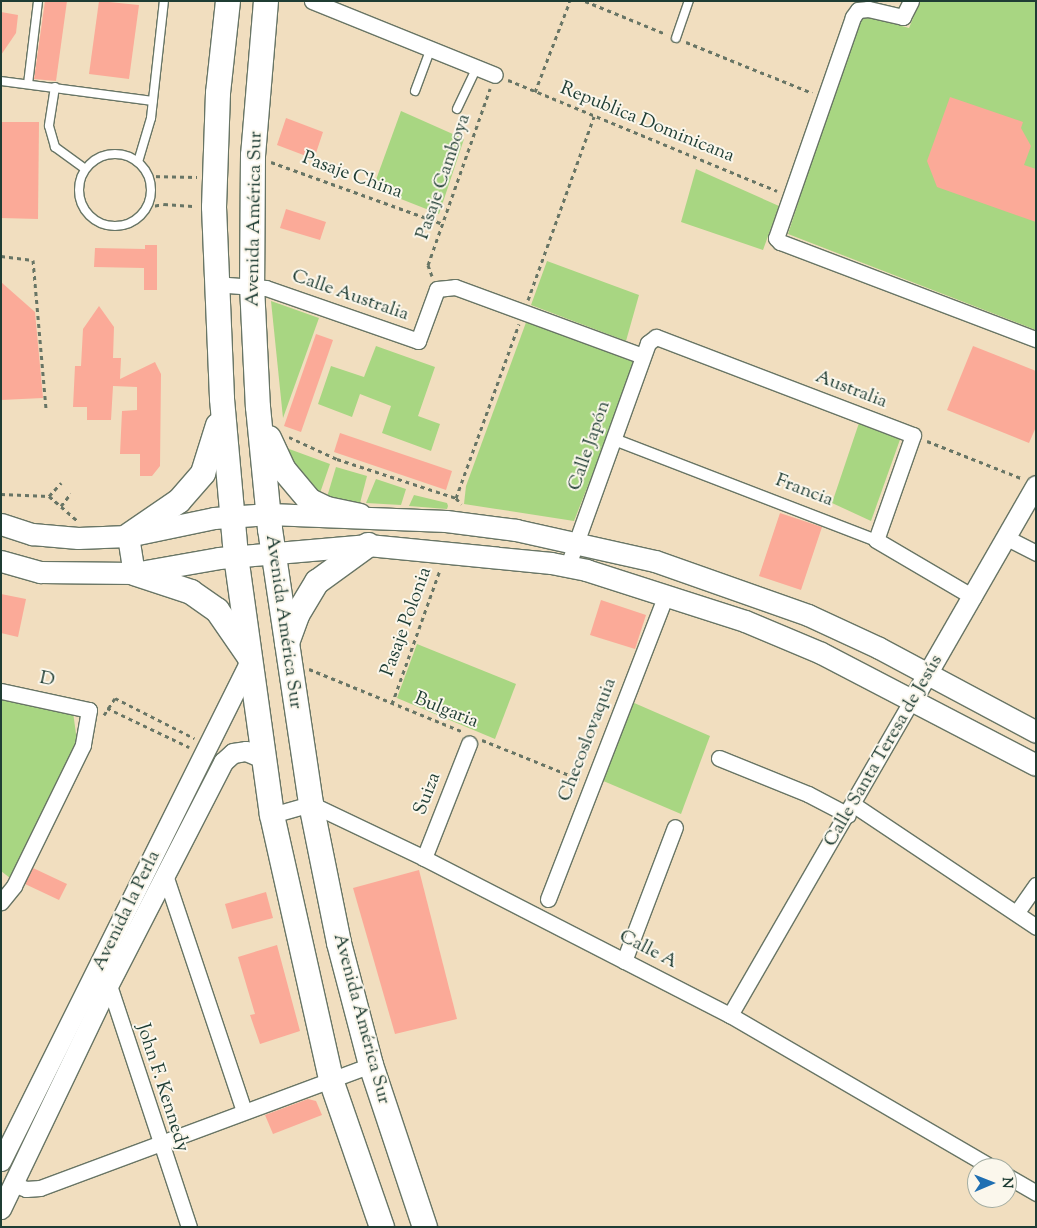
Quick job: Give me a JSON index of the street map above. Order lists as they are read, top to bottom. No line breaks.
{"streets":{"main road":["Avenida América Sur"],"street":["Calle Australia","Australia","Calle Japón","Francia","D","Checoslovaquia","Calle Santa Teresa de Jesús","Suiza","Avenida la Perla","Calle A","John F. Kennedy"],"path":["Republica Dominicana","Pasaje China","Pasaje Camboya","Pasaje Polonia","Bulgaria"]},"crossings":[["Republica Dominicana","Pasaje Camboya"],["Pasaje China","Pasaje Camboya"],["Pasaje China","Avenida América Sur"],["Pasaje Camboya","Calle Australia"],["Avenida América Sur","Calle Australia"],["Avenida América Sur","Bulgaria"],["Avenida América Sur","Avenida la Perla"],["Avenida América Sur","Calle A"],["Australia","Calle Japón"],["Calle Japón","Francia"],["Francia","Calle Santa Teresa de Jesús"],["Pasaje Polonia","Bulgaria"],["Bulgaria","Checoslovaquia"],["Bulgaria","Suiza"],["Calle Santa Teresa de Jesús","Calle A"],["Suiza","Calle A"],["Avenida la Perla","John F. Kennedy"]],"north":"right"}
